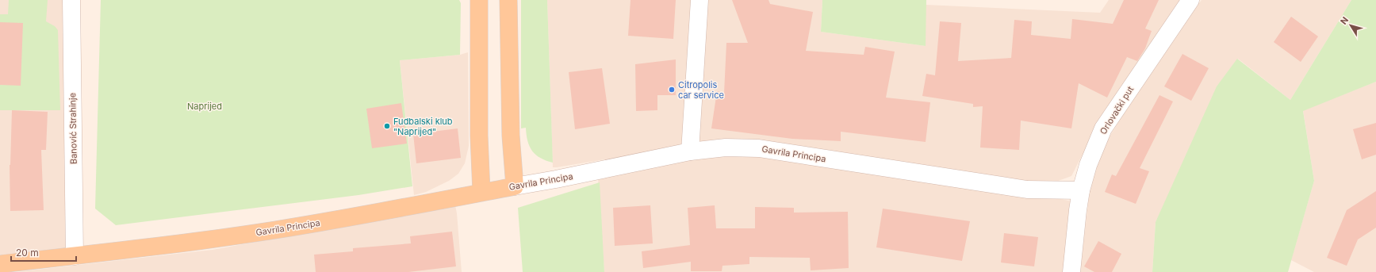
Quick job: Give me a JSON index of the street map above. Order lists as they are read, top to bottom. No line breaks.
{"streets":{"main road":["Gavrila Principa"],"street":["Orlovački put","Banović Strahinje"]},"crossings":[["Orlovački put","Gavrila Principa"],["Banović Strahinje","Gavrila Principa"]],"parks":["Naprijed"],"places":["Citropolis car service","Fudbalski klub \"Naprijed\""],"scale_bar":"20 m","north":"top left"}
